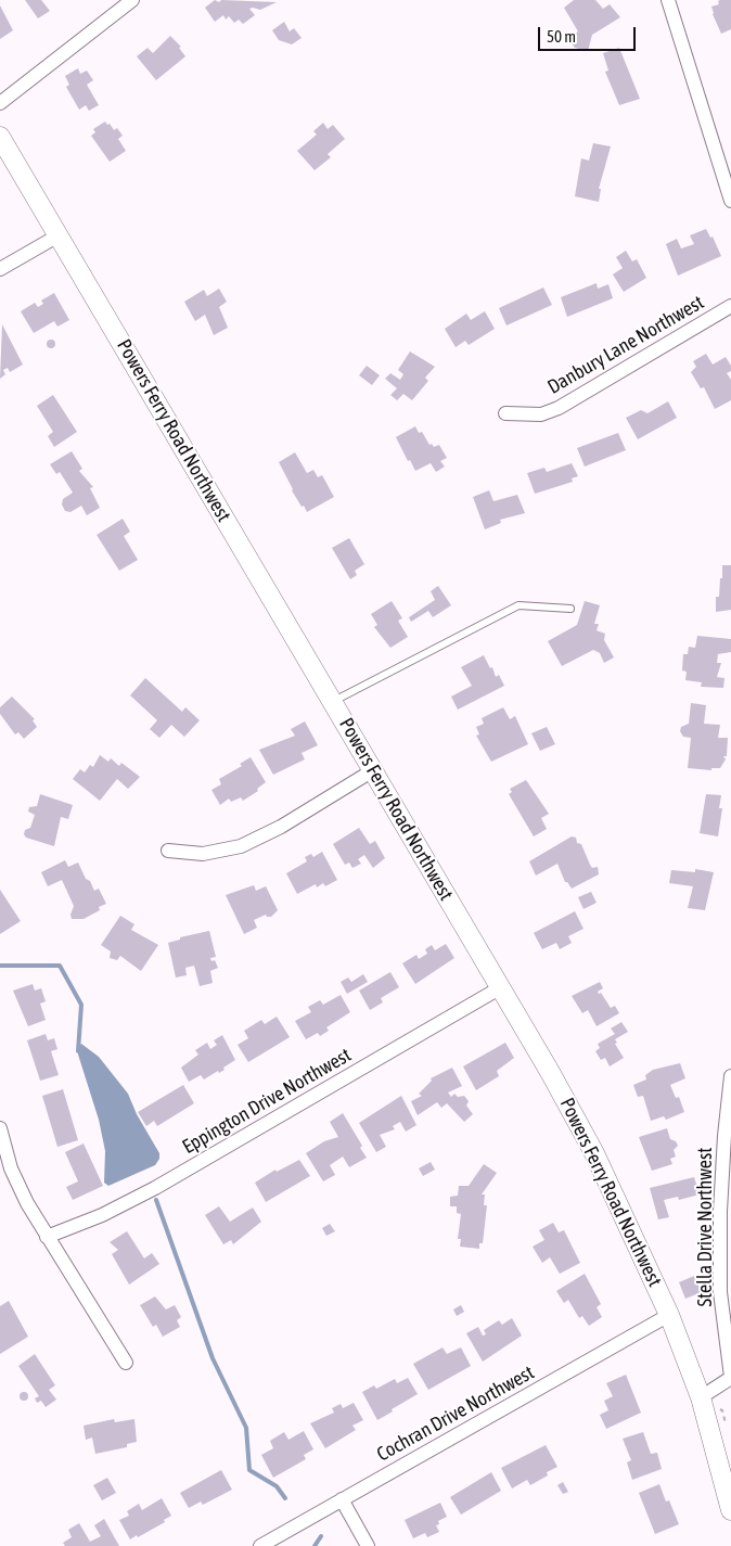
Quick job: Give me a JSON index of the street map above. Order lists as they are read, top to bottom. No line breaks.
{"streets":{"street":["Danbury Lane Northwest","Powers Ferry Road Northwest","Eppington Drive Northwest","Stella Drive Northwest","Cochran Drive Northwest"]},"crossings":[["Powers Ferry Road Northwest","Eppington Drive Northwest"],["Powers Ferry Road Northwest","Stella Drive Northwest"],["Powers Ferry Road Northwest","Cochran Drive Northwest"]],"scale_bar":"50 m"}
